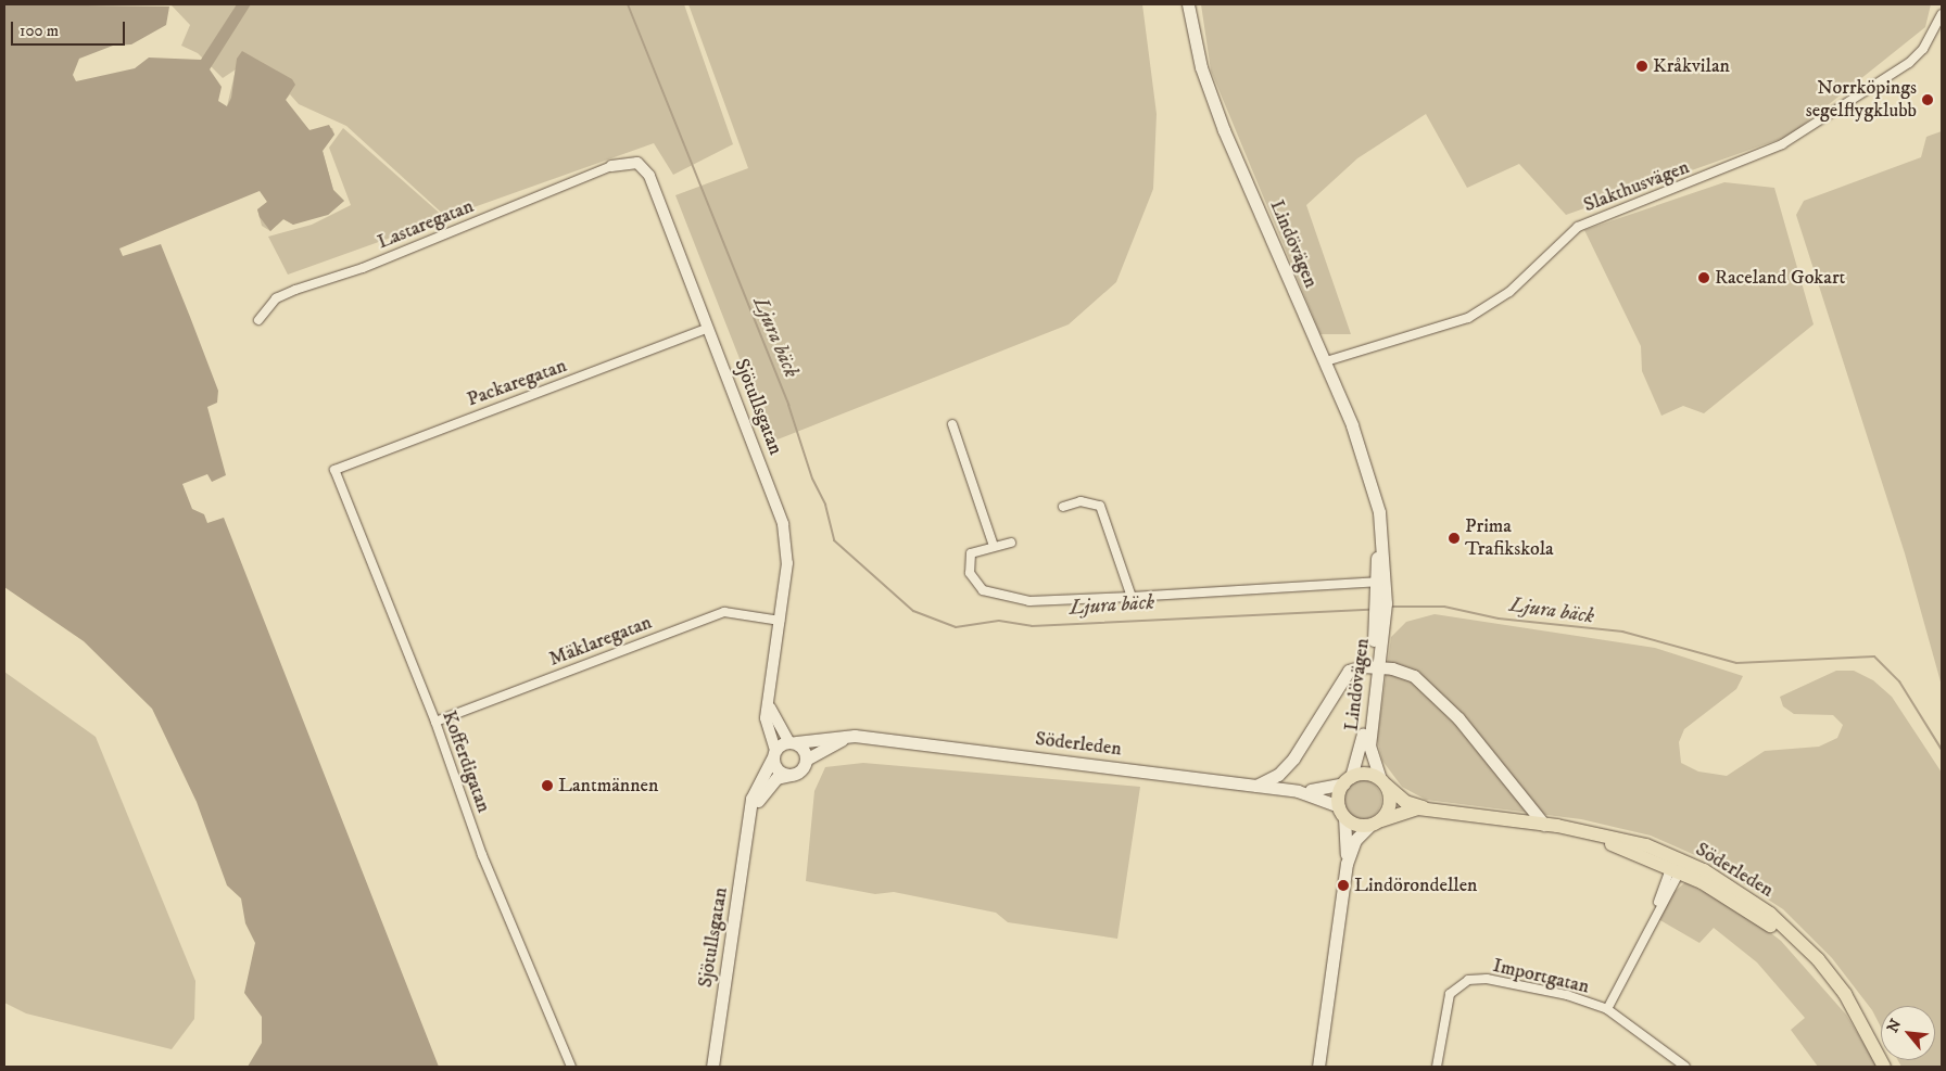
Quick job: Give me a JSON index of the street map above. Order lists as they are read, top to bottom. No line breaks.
{"streets":{"main road":["Lindövägen","Sjötullsgatan","Söderleden"],"street":["Slakthusvägen","Lastaregatan","Packaregatan","Mäklaregatan","Kofferdigatan","Importgatan"]},"crossings":[["Slakthusvägen","Lindövägen"],["Lastaregatan","Sjötullsgatan"],["Lindövägen","Söderleden"],["Packaregatan","Sjötullsgatan"],["Packaregatan","Kofferdigatan"],["Sjötullsgatan","Mäklaregatan"],["Sjötullsgatan","Söderleden"],["Mäklaregatan","Kofferdigatan"],["Söderleden","Importgatan"]],"water":["Ljura bäck"],"places":["Kråkvilan","Norrköpings segelflygklubb","Raceland Gokart","Prima Trafikskola","Lantmännen","Lindörondellen"],"scale_bar":"100 m","north":"top left"}
